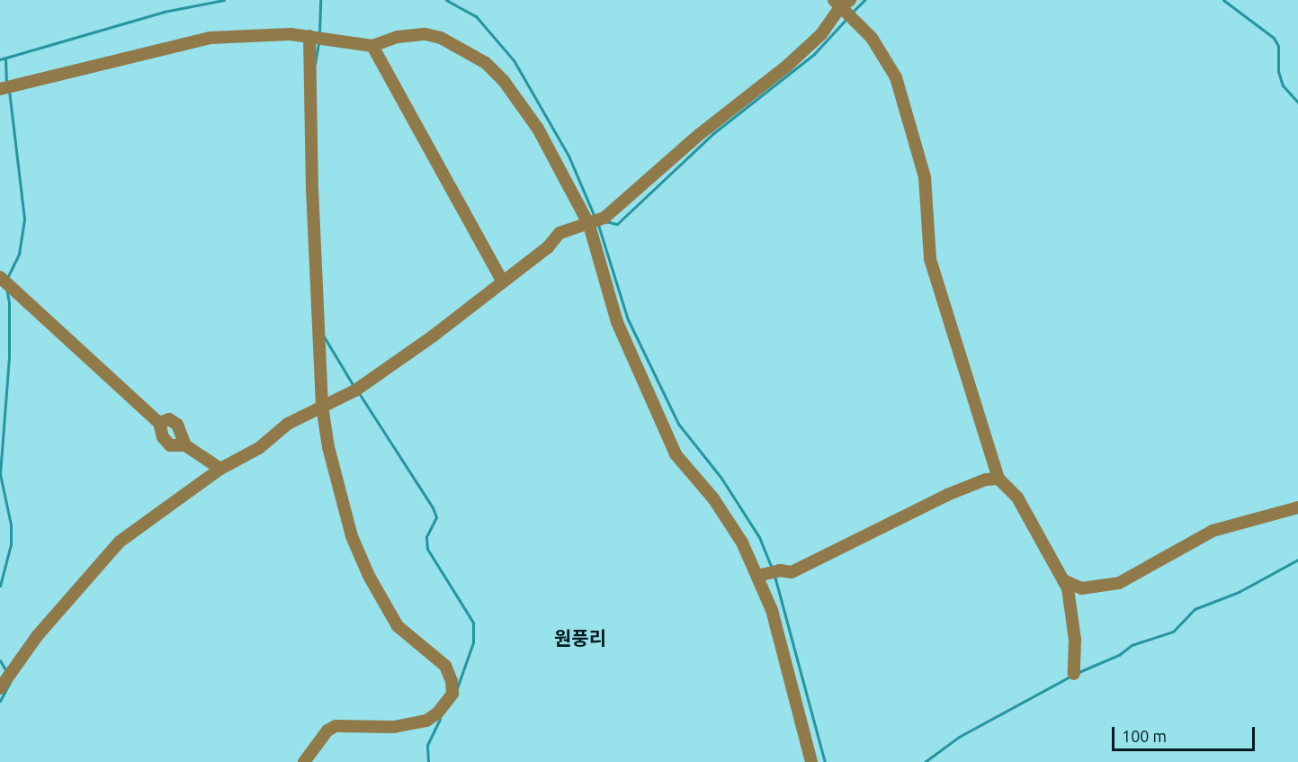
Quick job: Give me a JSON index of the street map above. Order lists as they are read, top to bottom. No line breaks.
{"districts":["원풍리"],"scale_bar":"100 m"}
